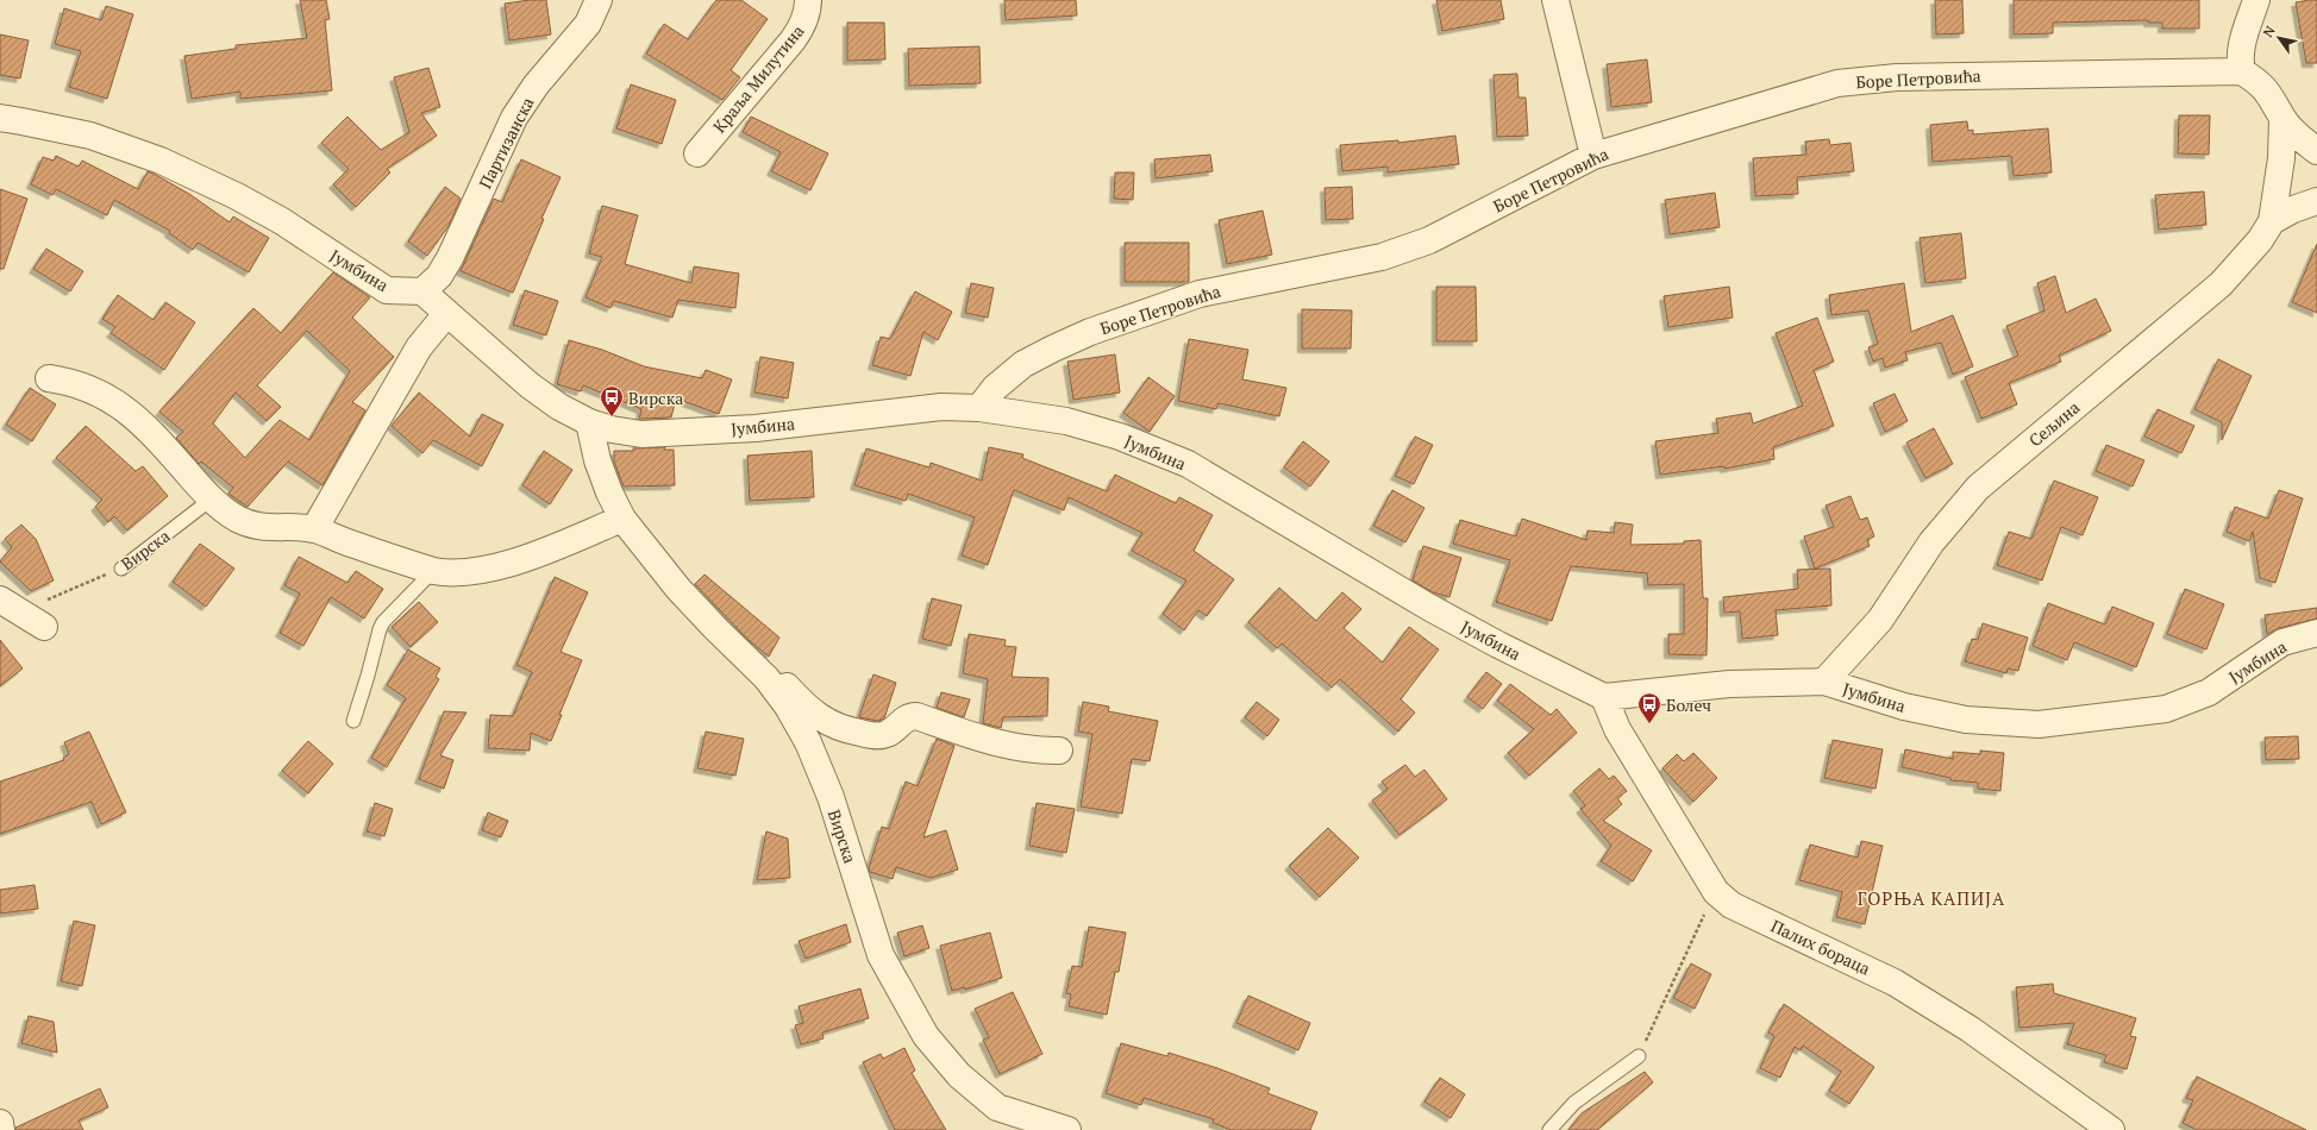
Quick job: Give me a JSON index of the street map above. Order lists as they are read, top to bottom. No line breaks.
{"streets":{"street":["Краља Милутина","Боре Петровића","Партизанска","Јумбина","Сељина","Вирска","Палих бораца"]},"crossings":[["Боре Петровића","Јумбина"],["Партизанска","Јумбина"],["Јумбина","Сељина"],["Јумбина","Вирска"],["Јумбина","Палих бораца"]],"districts":["ГОРЊА КАПИЈА"],"places":{"bus stop":["Вирска","Болеч"]},"north":"top left"}
